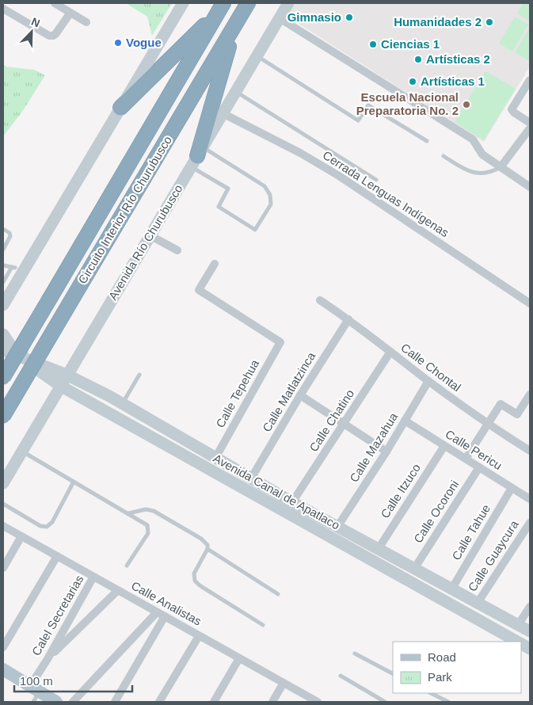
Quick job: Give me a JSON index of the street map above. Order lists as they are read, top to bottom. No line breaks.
{"streets":{"highway":["Circuito Interior Río Churubusco"],"street":["Cerrada Lenguas Indígenas","Avenida Río Churubusco","Calle Chontal","Calle Matlatzinca","Calle Tepehua","Calle Chatino","Calle Mazahua","Calle Pericu","Calle Itzuco","Avenida Canal de Apatlaco","Calle Ocoroni","Calle Tahue","Calle Guaycura","Calle Analistas","Calel Secretarias"]},"crossings":[["Cerrada Lenguas Indígenas","Avenida Río Churubusco"],["Avenida Río Churubusco","Avenida Canal de Apatlaco"],["Calle Chontal","Calle Matlatzinca"],["Calle Chontal","Calle Chatino"],["Calle Chontal","Calle Mazahua"],["Calle Matlatzinca","Avenida Canal de Apatlaco"],["Calle Tepehua","Avenida Canal de Apatlaco"],["Calle Chatino","Avenida Canal de Apatlaco"],["Calle Mazahua","Calle Pericu"],["Calle Mazahua","Avenida Canal de Apatlaco"],["Calle Pericu","Calle Itzuco"],["Calle Pericu","Calle Ocoroni"],["Calle Pericu","Calle Tahue"],["Calle Itzuco","Avenida Canal de Apatlaco"],["Avenida Canal de Apatlaco","Calle Ocoroni"],["Avenida Canal de Apatlaco","Calle Tahue"],["Avenida Canal de Apatlaco","Calle Guaycura"],["Calle Analistas","Calel Secretarias"]],"places":["Gimnasio","Humanidades 2","Vogue","Ciencias 1","Artísticas 2","Artísticas 1","Escuela Nacional Preparatoria No. 2"],"legend":["Road","Park"],"scale_bar":"100 m","north":"top right"}
